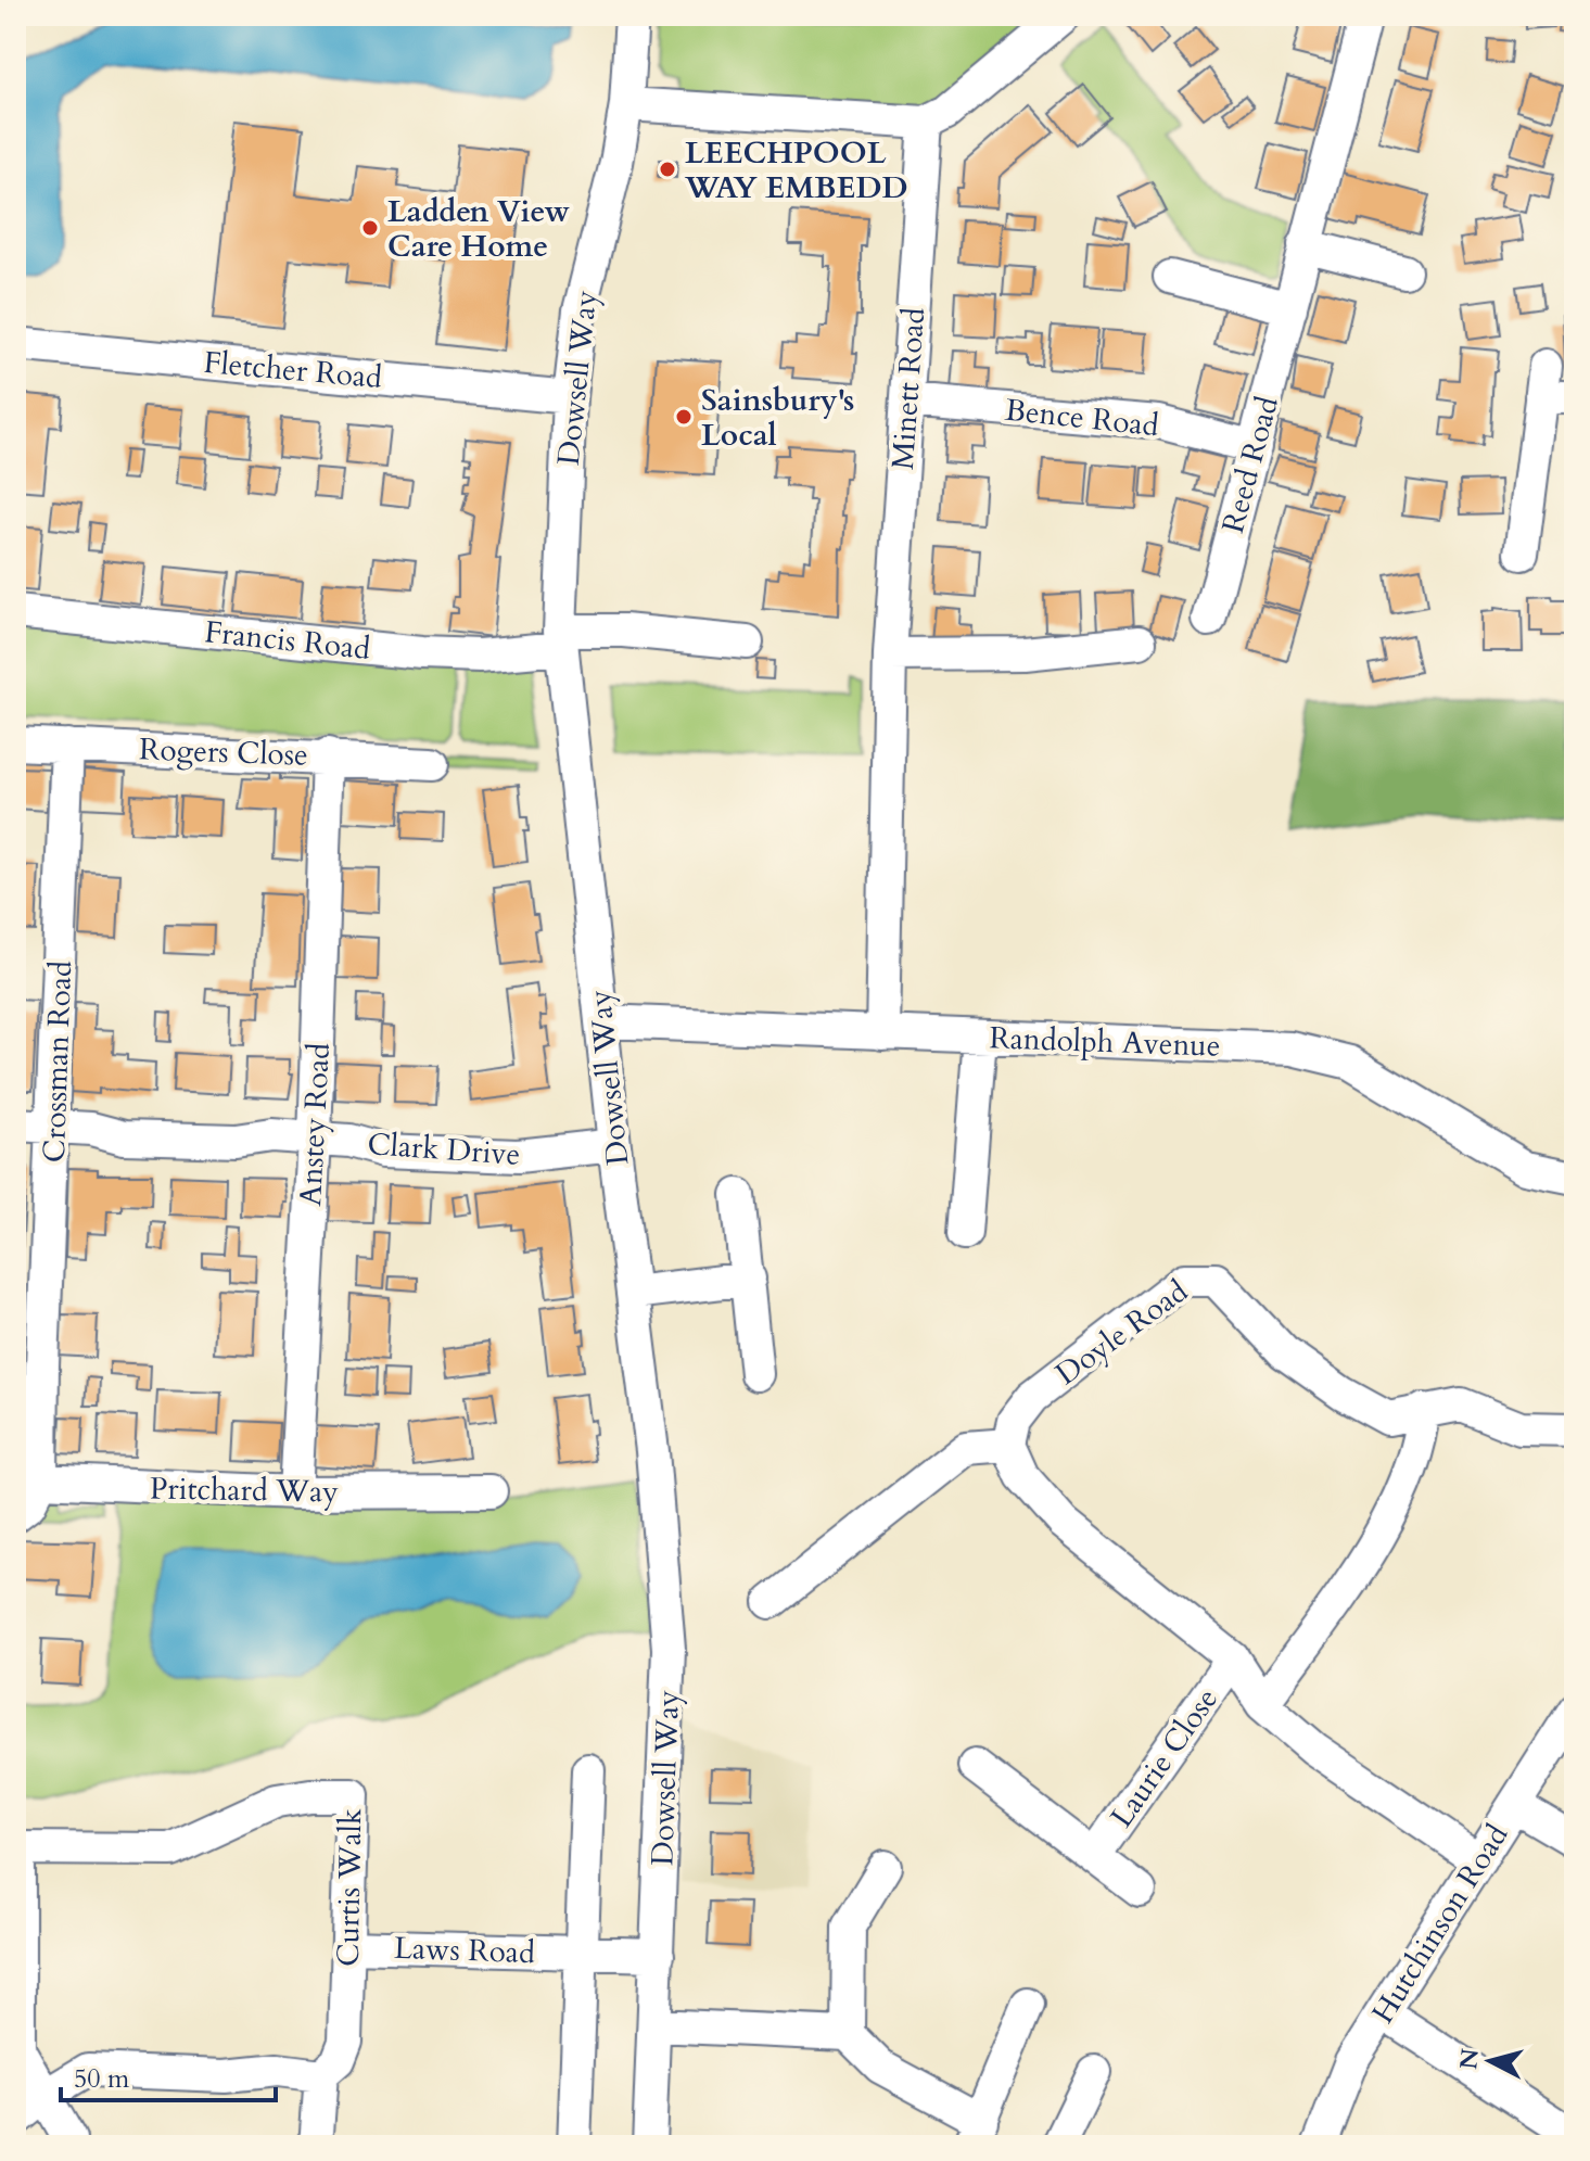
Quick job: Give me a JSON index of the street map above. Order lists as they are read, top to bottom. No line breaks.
{"streets":{"street":["Fletcher Road","Dowsell Way","Minett Road","Bence Road","Reed Road","Francis Road","Rogers Close","Randolph Avenue","Crossman Road","Anstey Road","Clark Drive","Doyle Road","Pritchard Way","Laurie Close","Curtis Walk","Hutchinson Road","Laws Road"]},"crossings":[["Fletcher Road","Dowsell Way"],["Dowsell Way","Francis Road"],["Dowsell Way","Randolph Avenue"],["Dowsell Way","Clark Drive"],["Dowsell Way","Laws Road"],["Minett Road","Bence Road"],["Minett Road","Randolph Avenue"],["Bence Road","Reed Road"],["Rogers Close","Crossman Road"],["Rogers Close","Anstey Road"],["Crossman Road","Clark Drive"],["Crossman Road","Pritchard Way"],["Anstey Road","Clark Drive"],["Anstey Road","Pritchard Way"],["Curtis Walk","Laws Road"]],"places":["LEECHPOOL WAY EMBEDD","Ladden View Care Home","Sainsbury's Local"],"scale_bar":"50 m","north":"left"}
